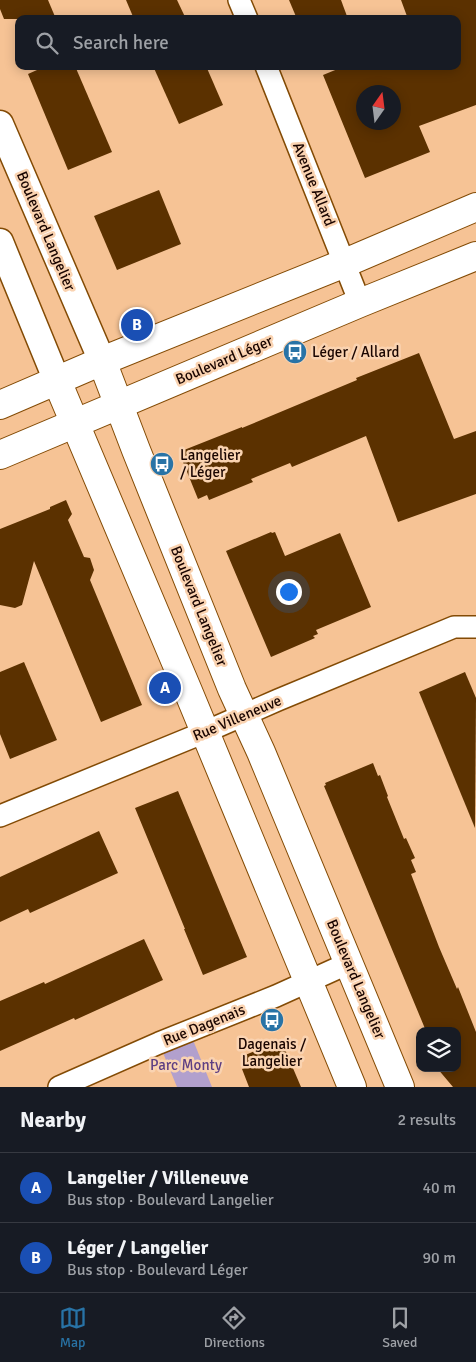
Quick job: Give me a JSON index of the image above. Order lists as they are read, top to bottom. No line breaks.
{"streets":{"main road":["Boulevard Langelier","Boulevard Léger"],"street":["Avenue Allard","Rue Villeneuve","Rue Dagenais"]},"crossings":[["Avenue Allard","Boulevard Léger"],["Boulevard Langelier","Boulevard Léger"],["Boulevard Langelier","Rue Villeneuve"],["Boulevard Langelier","Rue Dagenais"]],"parks":["Parc Monty"],"places":{"bus stop":["Léger / Allard","Langelier / Léger","Dagenais / Langelier"]},"north":"top","page":{"search":"Search here","pins":["B","A"],"heading":["Nearby","2 results"],"list":[{"mark":"A","name":"Langelier / Villeneuve","note":"Bus stop · Boulevard Langelier","value":"40 m"},{"mark":"B","name":"Léger / Langelier","note":"Bus stop · Boulevard Léger","value":"90 m"}],"nav":["Map","Directions","Saved"]}}
